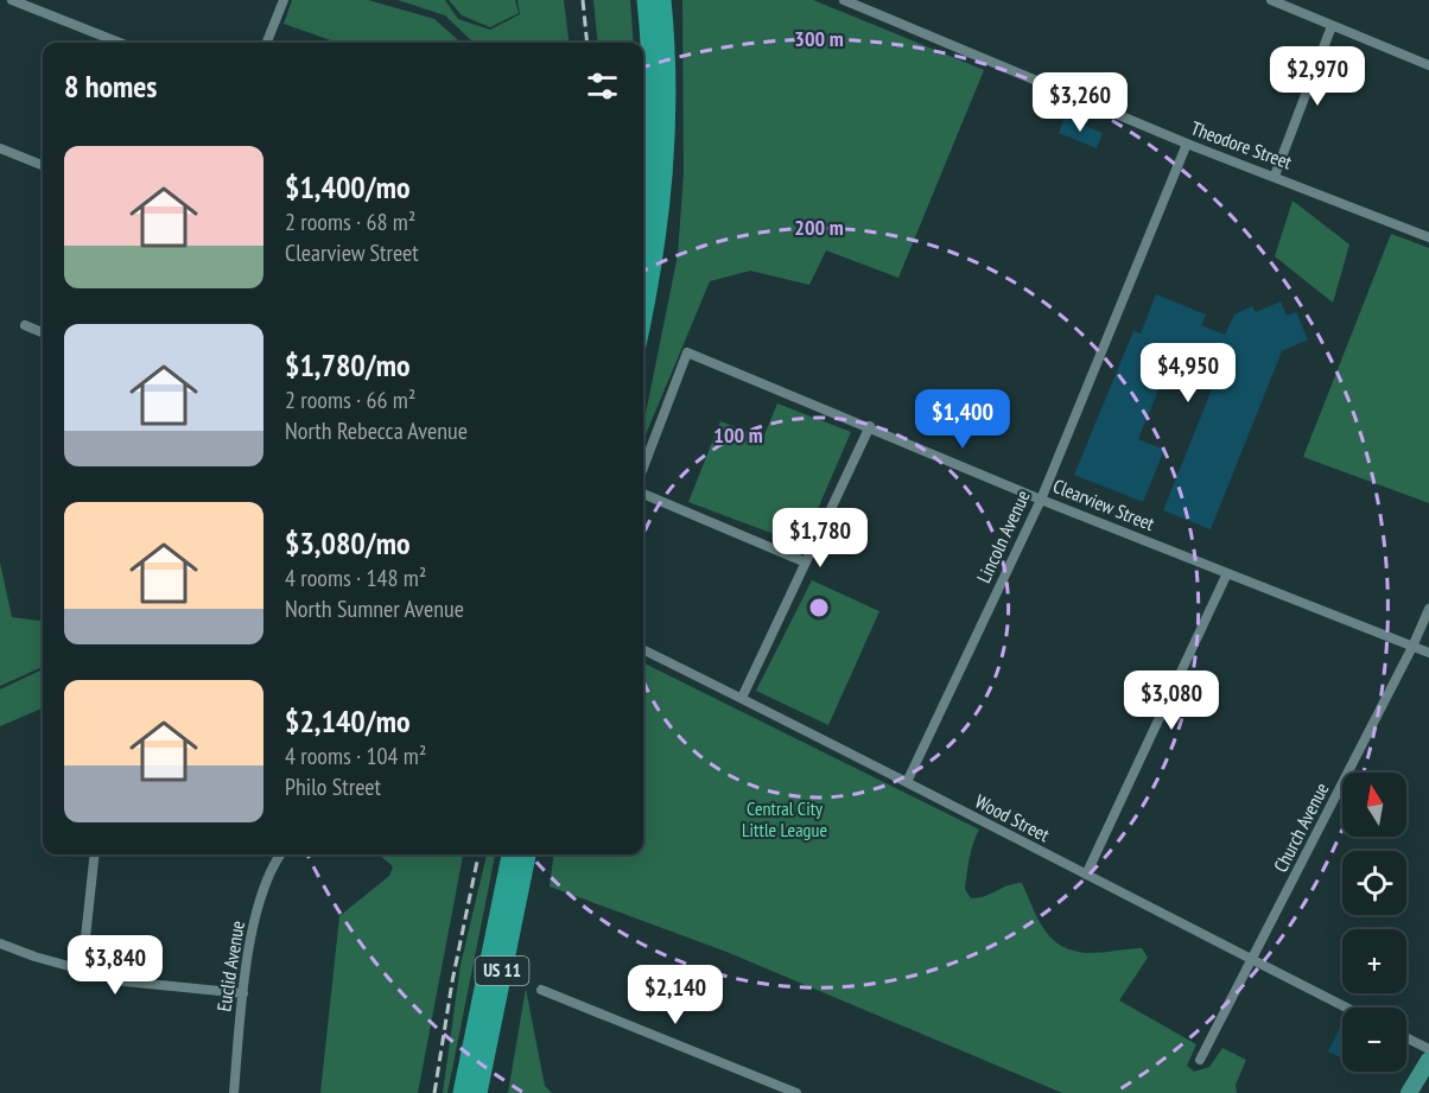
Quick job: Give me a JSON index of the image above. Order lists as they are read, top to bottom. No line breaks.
{"streets":{"highway":["US 11"],"street":["Theodore Street","Clearview Street","Lincoln Avenue","Wood Street","Church Avenue","Euclid Avenue"]},"crossings":[["Theodore Street","Lincoln Avenue"],["Clearview Street","Lincoln Avenue"],["Clearview Street","Church Avenue"],["Lincoln Avenue","Wood Street"],["Wood Street","Church Avenue"]],"parks":["Central City Little League"],"north":"top","page":{"heading":"8 homes","price":["$2,970","$3,260","$4,950","$1,400","$1,780","$3,080","$3,840","$2,140"],"list":[{"name":"$1,400/mo","note":"2 rooms · 68 m² · Clearview Street"},{"name":"$1,780/mo","note":"2 rooms · 66 m² · North Rebecca Avenue"},{"name":"$3,080/mo","note":"4 rooms · 148 m² · North Sumner Avenue"},{"name":"$2,140/mo","note":"4 rooms · 104 m² · Philo Street"}],"map_buttons":["+","−"]},"rings":["300 m","200 m","100 m"]}
